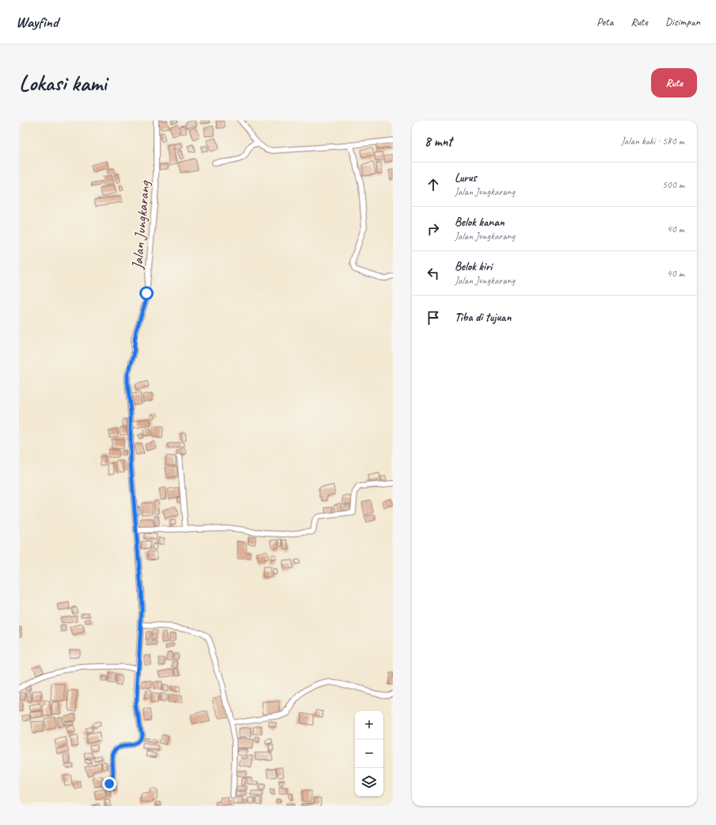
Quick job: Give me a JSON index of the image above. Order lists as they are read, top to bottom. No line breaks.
{"streets":{"street":["Jalan Jungkarang"]},"page":{"header":"Wayfind","nav":["Peta","Rute","Disimpan"],"buttons":"Rute","title":"Lokasi kami","heading":["8 mnt","Jalan kaki · 580 m"],"list":[["Lurus","Jalan Jungkarang","500 m"],["Belok kanan","Jalan Jungkarang","40 m"],["Belok kiri","Jalan Jungkarang","40 m"],"Tiba di tujuan"],"map_buttons":["+","−"]}}
